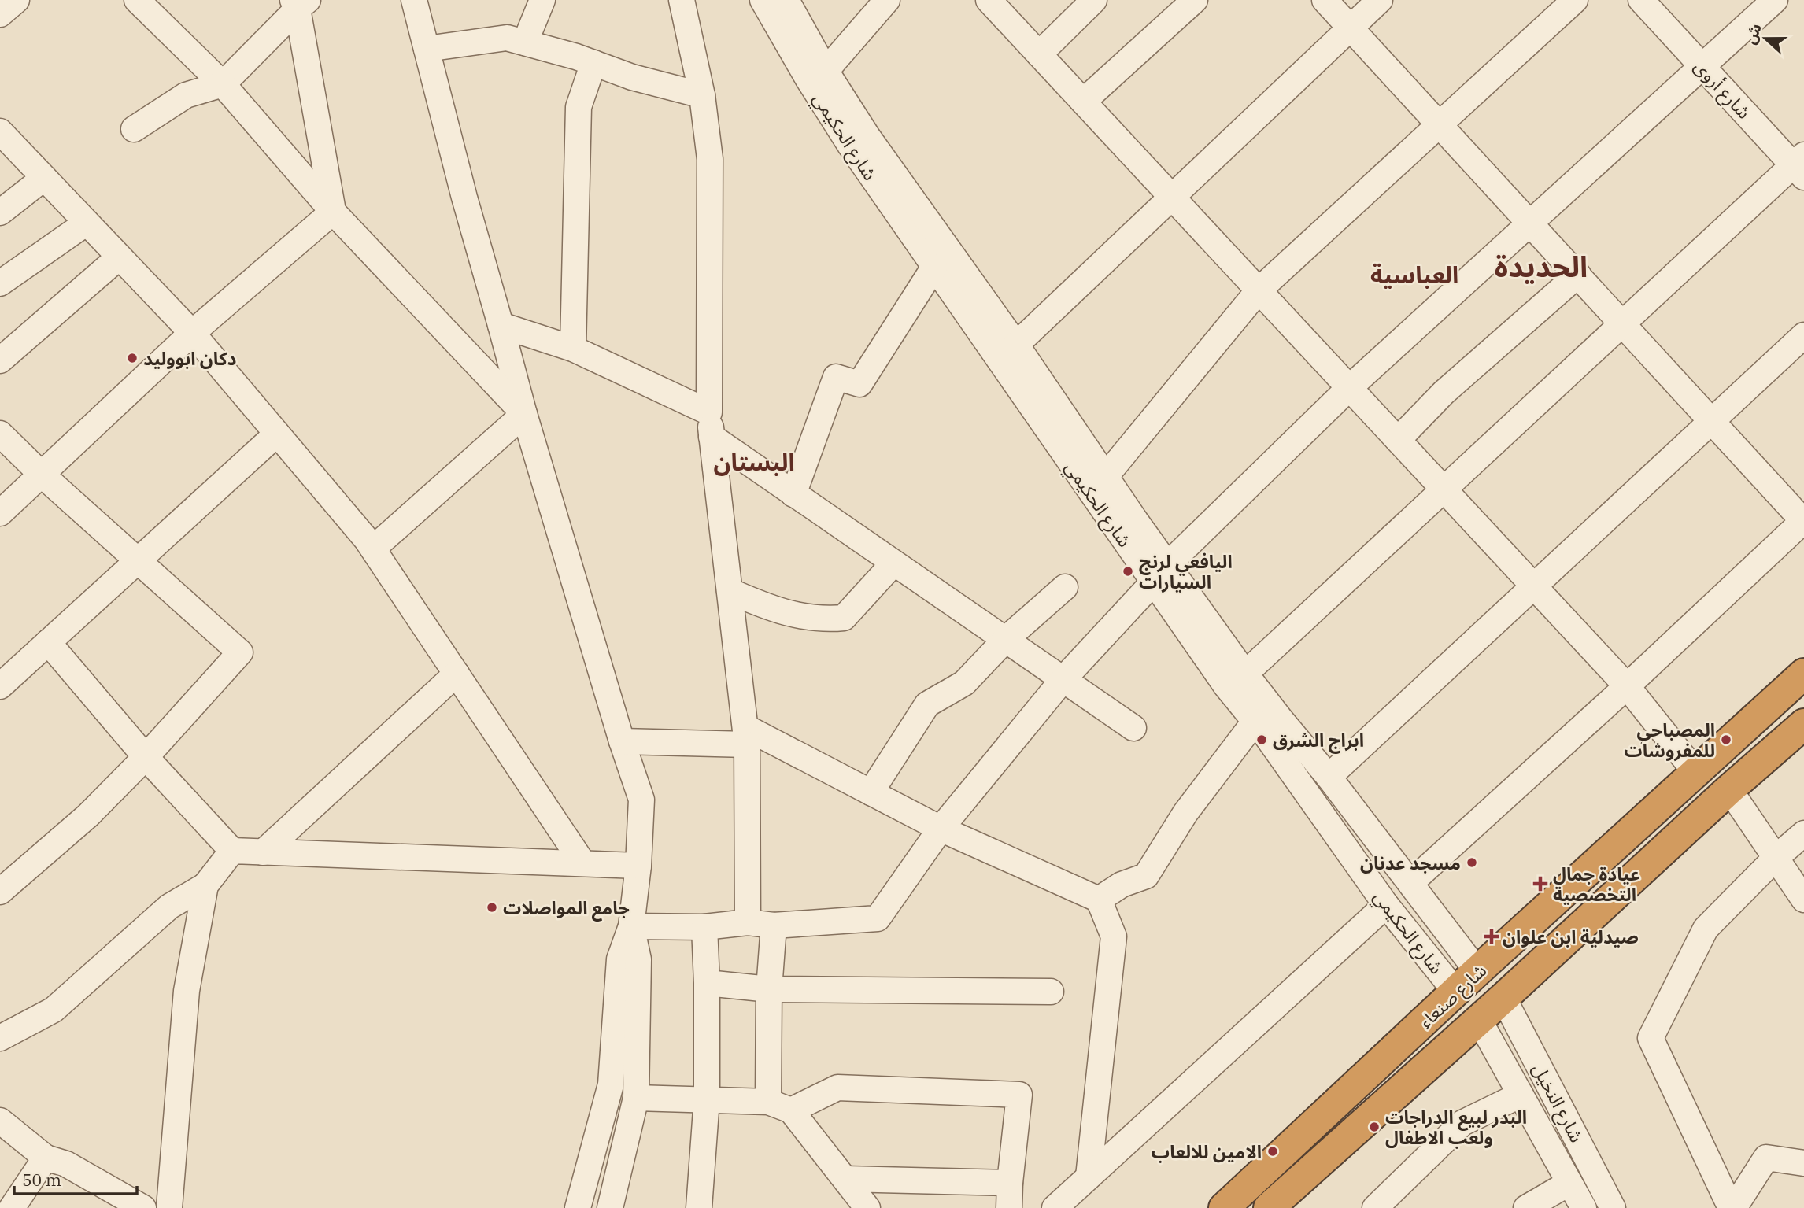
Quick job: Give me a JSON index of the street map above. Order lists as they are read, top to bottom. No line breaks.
{"streets":{"highway":["شارع صنعاء"],"street":["شارع أروى","شارع الحكيمي","شارع النخيل"]},"crossings":[["شارع الحكيمي","شارع صنعاء"],["شارع صنعاء","شارع النخيل"]],"districts":["الحديدة","العباسية","البستان"],"places":{"other":["دكان ابووليد","اليافعي لرنج السيارات","ابراج الشرق","المصباحي للمفروشات","مسجد عدنان","جامع المواصلات","البدر لبيع الدراجات ولعب الاطفال","الامين للالعاب"],"health":["عيادة جمال التخصصية","صيدلية ابن علوان"]},"scale_bar":"50 m","north":"left"}
